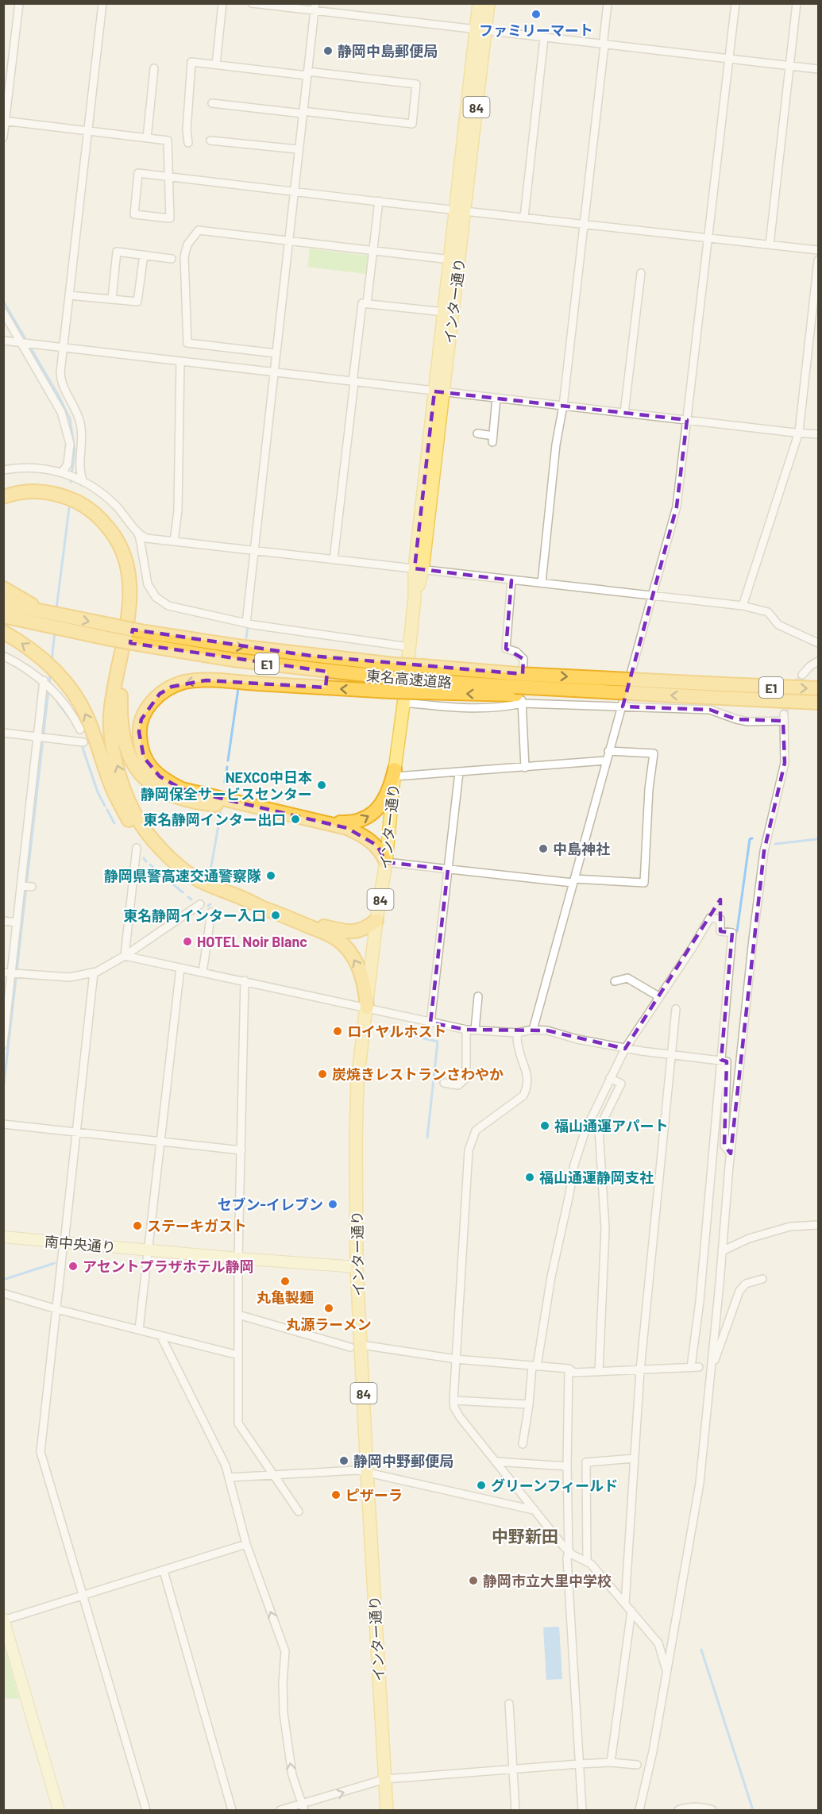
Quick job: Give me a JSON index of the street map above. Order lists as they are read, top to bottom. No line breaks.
{"streets":{"highway":["E1","東名高速道路"],"main road":["84","インター通り"],"street":["南中央通り"]},"crossings":[["インター通り","南中央通り"],["E1","東名高速道路"]],"districts":["中野新田"],"places":["ファミリーマート","静岡中島郵便局","NEXCO中日本 静岡保全サービスセンター","東名静岡インター出口","中島神社","静岡県警高速交通警察隊","東名静岡インター入口","HOTEL Noir Blanc","ロイヤルホスト","炭焼きレストランさわやか","福山通運アパート","福山通運静岡支社","セブン-イレブン","ステーキガスト","アセントプラザホテル静岡","丸亀製麺","丸源ラーメン","静岡中野郵便局","グリーンフィールド","ピザーラ","静岡市立大里中学校"]}
